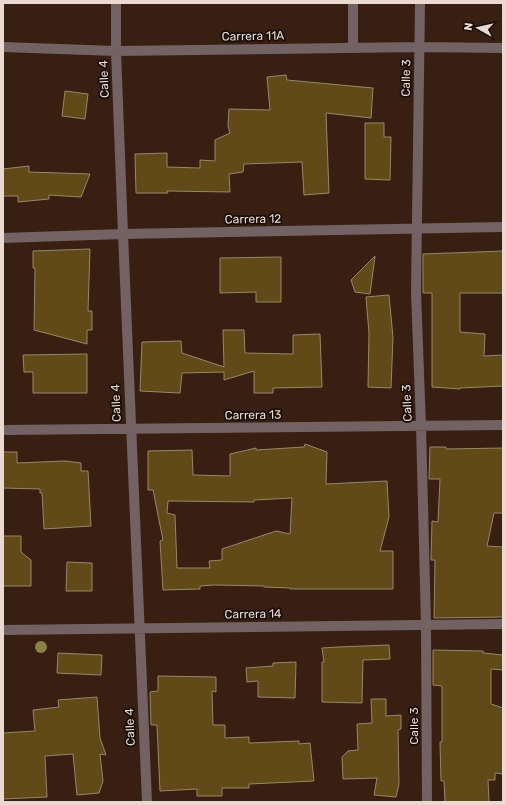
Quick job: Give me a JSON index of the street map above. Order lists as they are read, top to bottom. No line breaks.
{"streets":{"street":["Carrera 11A","Calle 3","Calle 4","Carrera 12","Carrera 13","Carrera 14"]},"crossings":[["Carrera 11A","Calle 3"],["Carrera 11A","Calle 4"],["Calle 3","Carrera 12"],["Calle 3","Carrera 13"],["Calle 3","Carrera 14"],["Calle 4","Carrera 12"],["Calle 4","Carrera 13"],["Calle 4","Carrera 14"]],"north":"left"}
